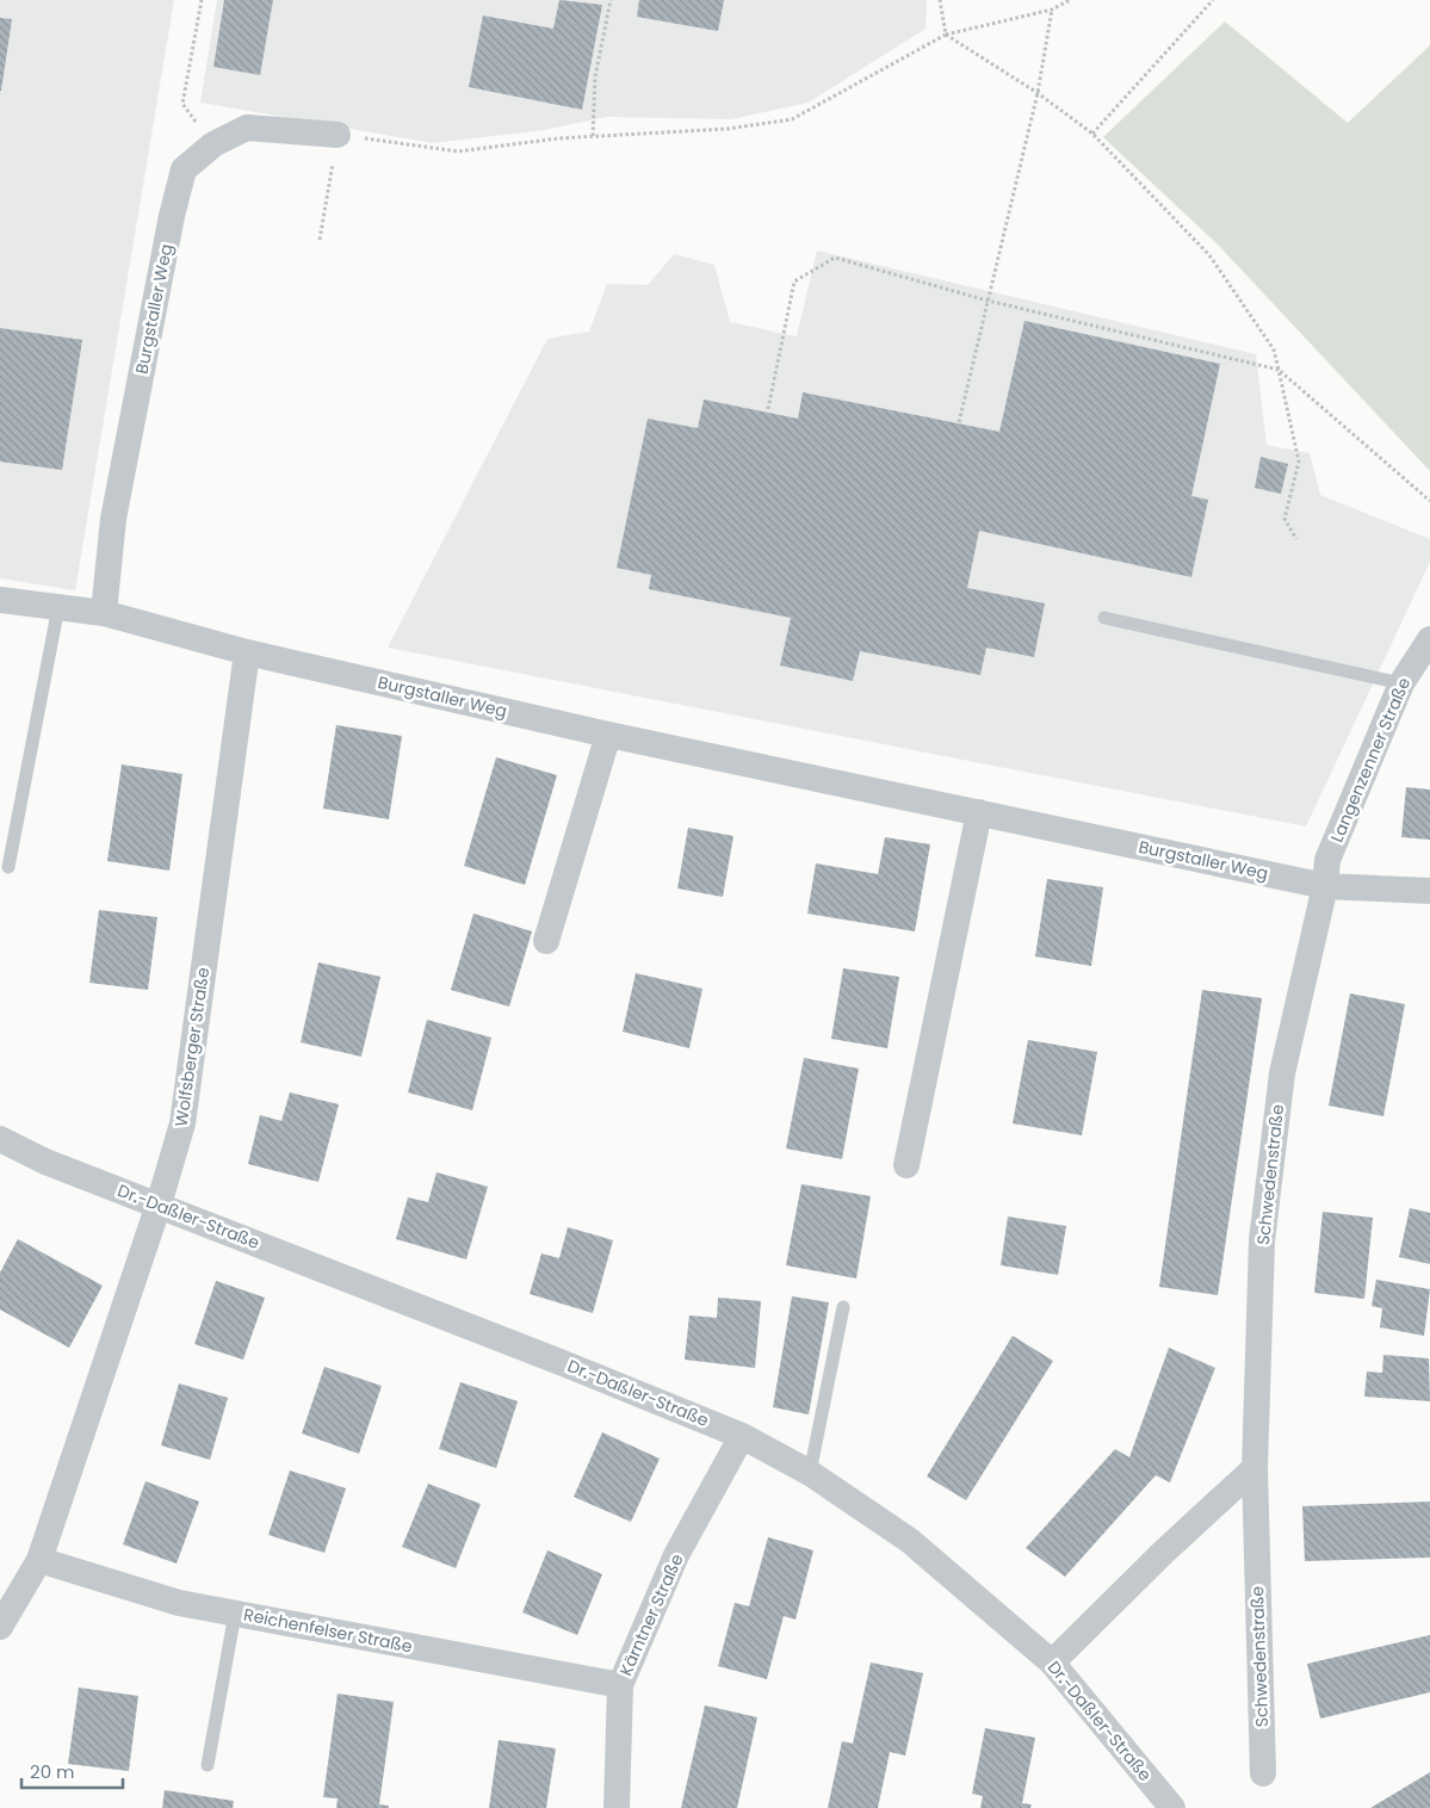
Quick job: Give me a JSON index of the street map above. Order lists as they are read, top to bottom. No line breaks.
{"streets":{"street":["Burgstaller Weg","Langenzenner Straße","Wolfsberger Straße","Schwedenstraße","Dr.-Daßler-Straße","Kärntner Straße","Reichenfelser Straße"]},"crossings":[["Burgstaller Weg","Langenzenner Straße"],["Burgstaller Weg","Wolfsberger Straße"],["Burgstaller Weg","Schwedenstraße"],["Langenzenner Straße","Schwedenstraße"],["Wolfsberger Straße","Dr.-Daßler-Straße"],["Wolfsberger Straße","Reichenfelser Straße"],["Dr.-Daßler-Straße","Kärntner Straße"],["Kärntner Straße","Reichenfelser Straße"]],"scale_bar":"20 m"}
